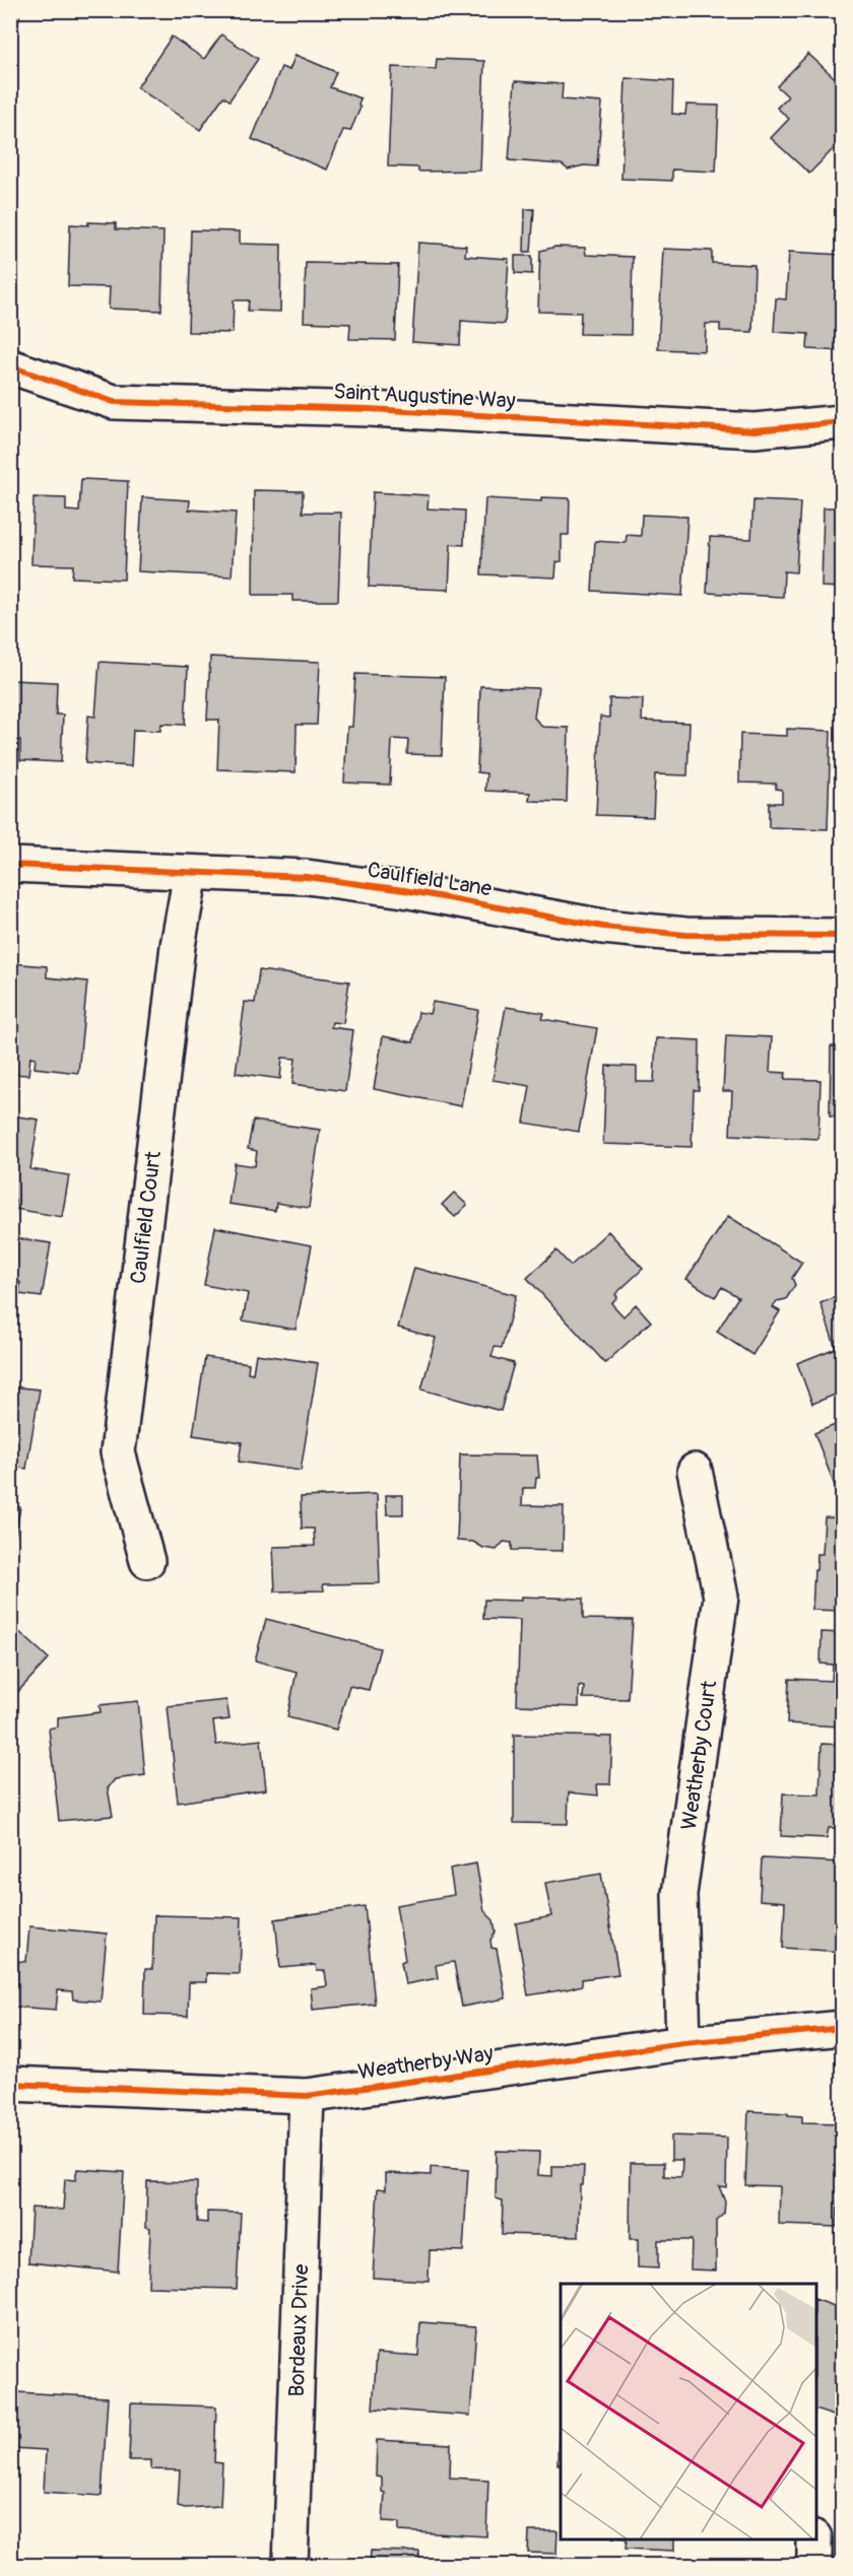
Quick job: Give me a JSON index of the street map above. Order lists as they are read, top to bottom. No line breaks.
{"streets":{"street":["Saint Augustine Way","Caulfield Lane","Caulfield Court","Weatherby Court","Weatherby Way","Bordeaux Drive"]},"crossings":[["Caulfield Lane","Caulfield Court"],["Weatherby Court","Weatherby Way"],["Weatherby Way","Bordeaux Drive"]]}
